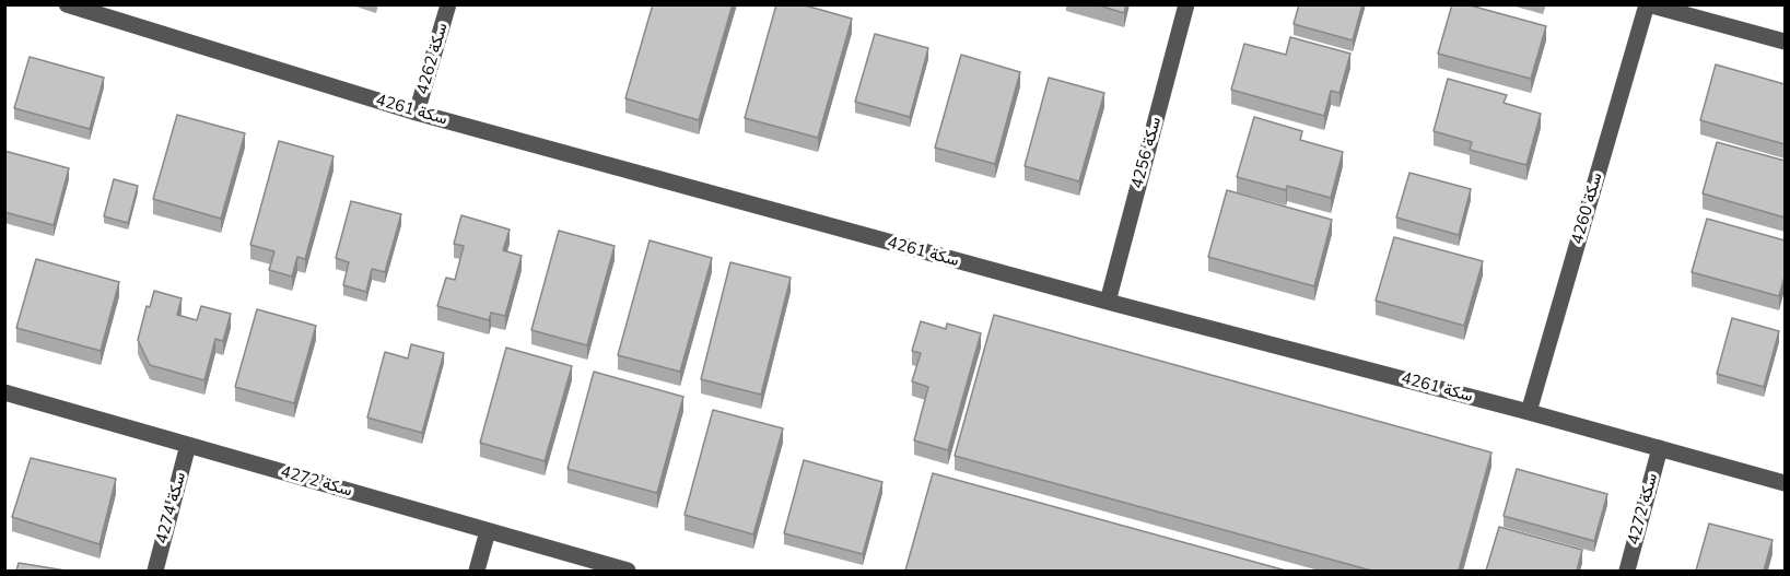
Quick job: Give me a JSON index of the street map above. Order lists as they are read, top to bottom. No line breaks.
{"streets":{"street":["سكة 4262","سكة 4261","سكة 4256","سكة 4260","سكة 4272","سكة 4274"]},"crossings":[["سكة 4262","سكة 4261"],["سكة 4261","سكة 4256"],["سكة 4261","سكة 4260"],["سكة 4261","سكة 4272"],["سكة 4272","سكة 4274"]]}
